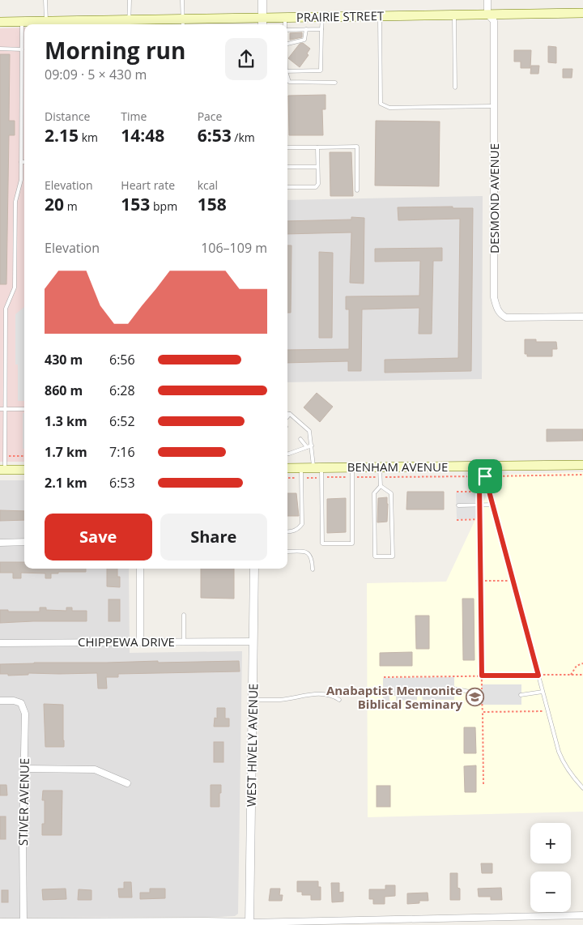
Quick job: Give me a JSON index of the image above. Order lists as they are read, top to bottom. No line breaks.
{"streets":{"main road":["PRAIRIE STREET","BENHAM AVENUE"],"street":["DESMOND AVENUE","CHIPPEWA DRIVE","WEST HIVELY AVENUE","STIVER AVENUE"]},"crossings":[["PRAIRIE STREET","DESMOND AVENUE"],["CHIPPEWA DRIVE","WEST HIVELY AVENUE"]],"places":{"school or university":["Anabaptist Mennonite Biblical Seminary"]},"page":{"heading":["Morning run","09:09 · 5 × 430 m"],"stats":[["Distance","2.15 km"],["Time","14:48"],["Pace","6:53 /km"],["Elevation","20 m"],["Heart rate","153 bpm"],["kcal","158"]],"chart":["Elevation","106–109 m"],"list":[{"name":"430 m","note":"6:56"},{"name":"860 m","note":"6:28"},{"name":"1.3 km","note":"6:52"},{"name":"1.7 km","note":"7:16"},{"name":"2.1 km","note":"6:53"}],"buttons":["Save","Share"],"map_buttons":["+","−"]}}
